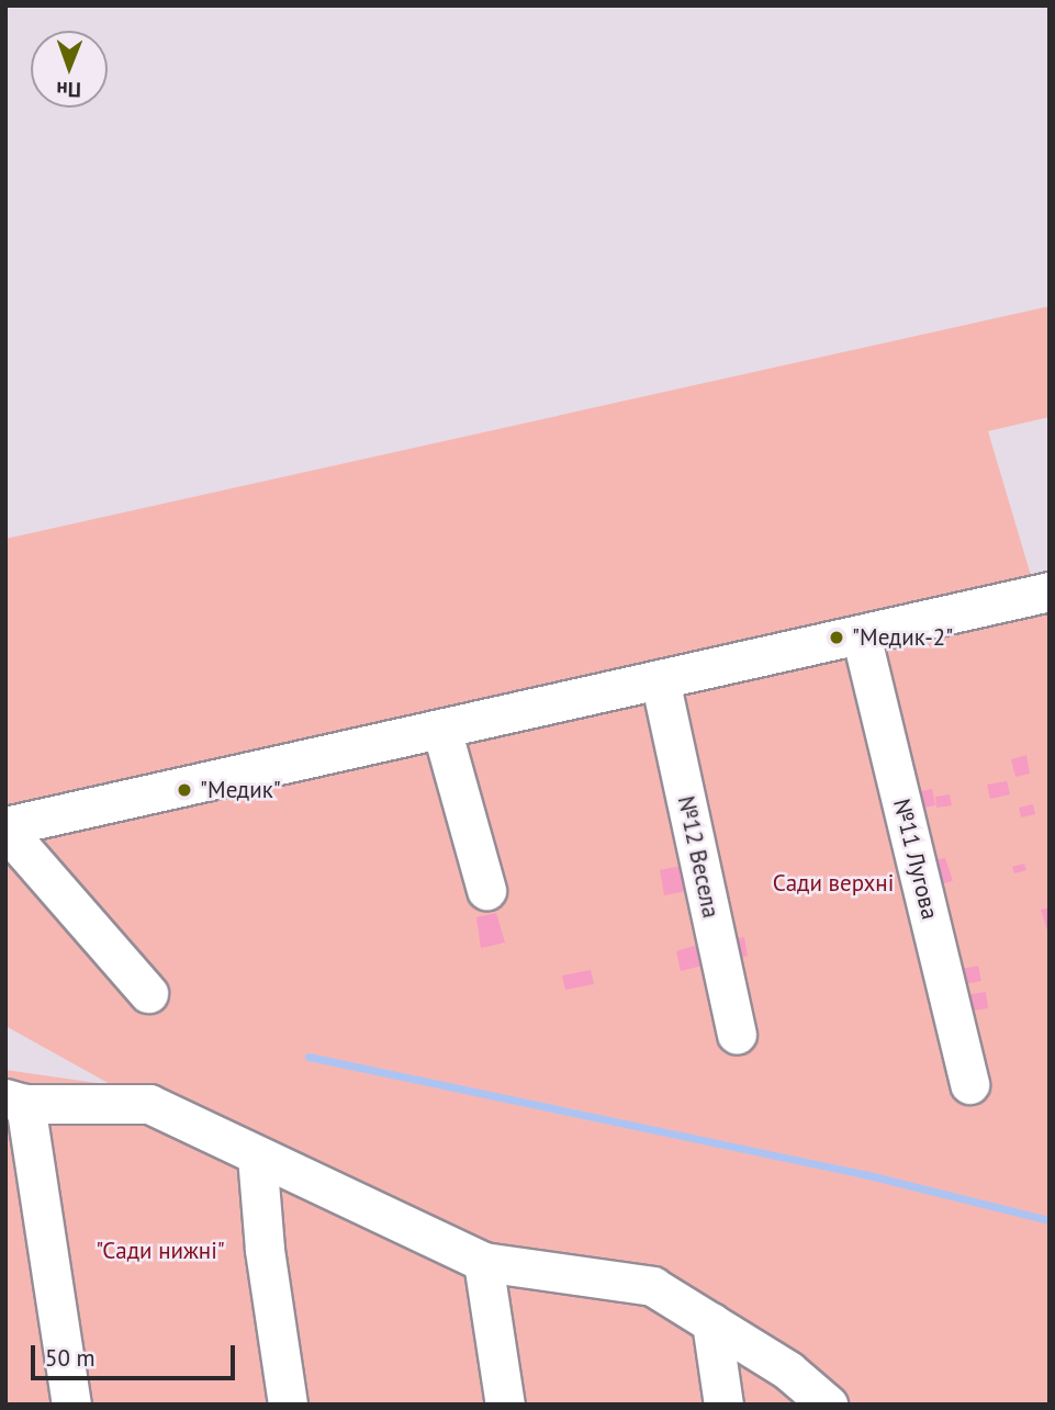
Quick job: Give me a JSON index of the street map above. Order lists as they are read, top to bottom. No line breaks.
{"streets":{"street":["№12 Весела","№11 Лугова"]},"parks":["Сади верхні","\"Сади нижні\""],"places":["\"Медик-2\"","\"Медик\""],"scale_bar":"50 m","north":"bottom"}
